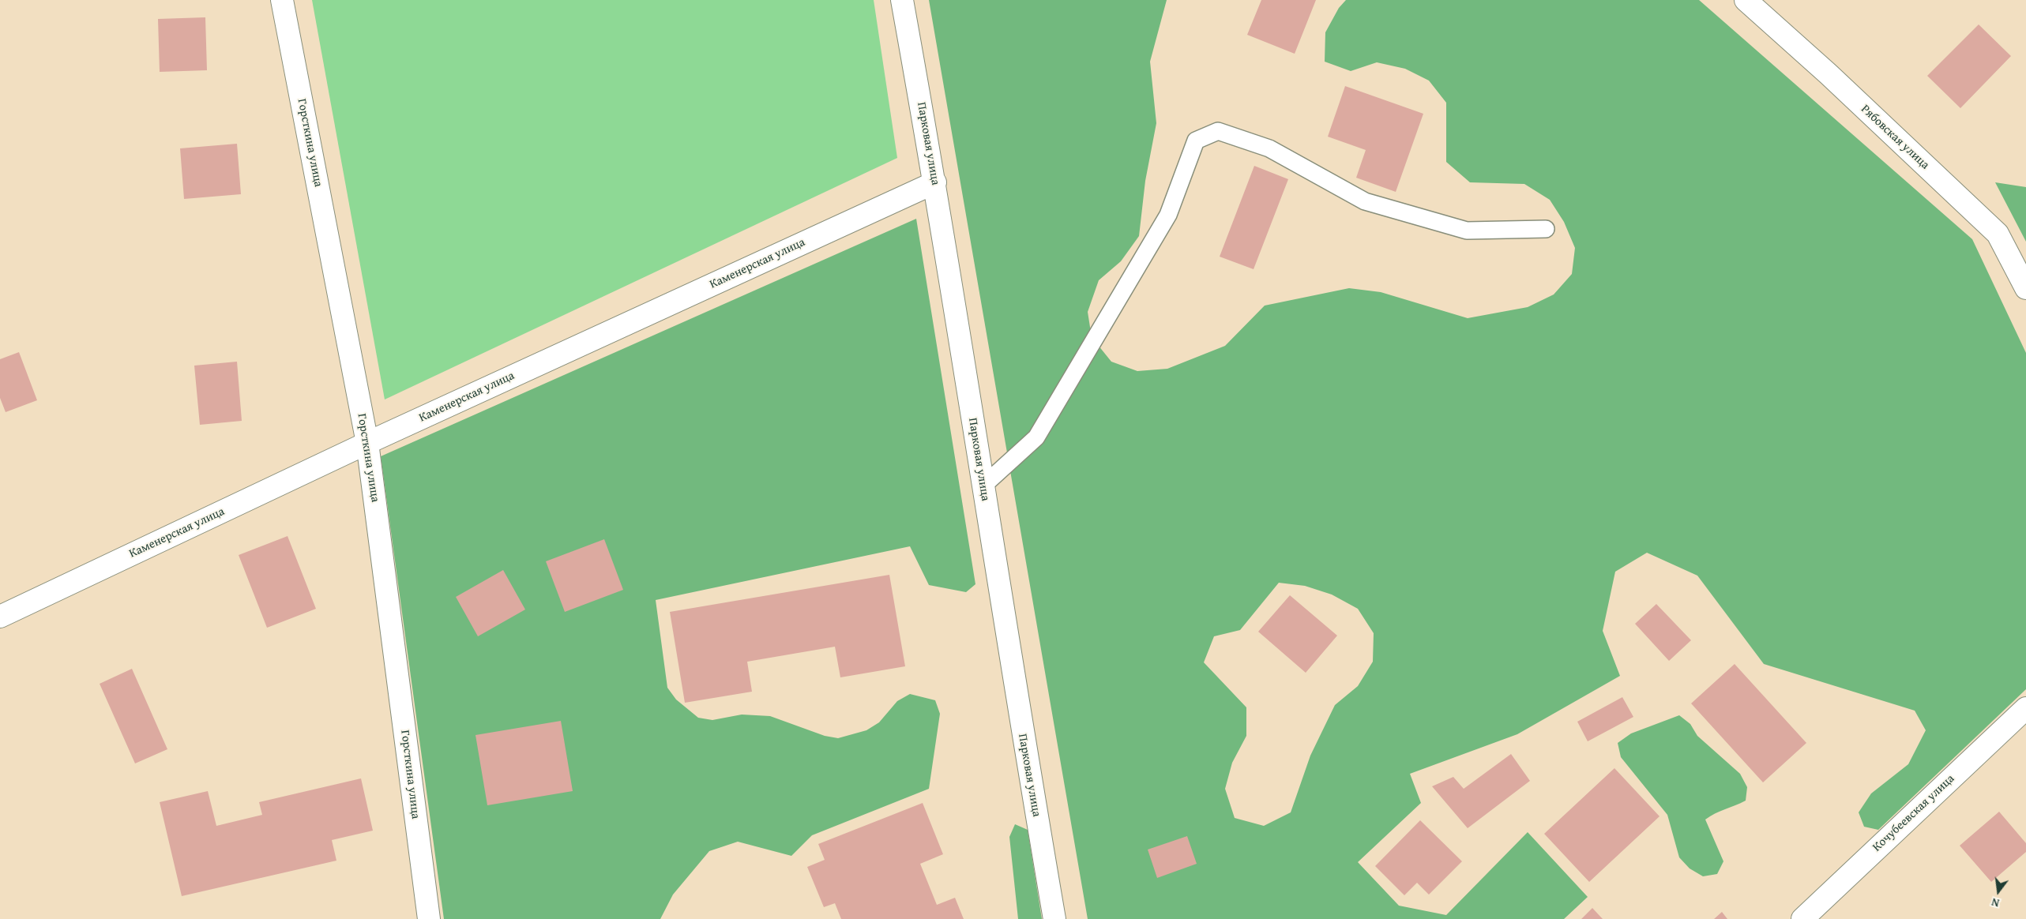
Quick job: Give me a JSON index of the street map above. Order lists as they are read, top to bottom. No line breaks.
{"streets":{"street":["Рябовская улица","Горсткина улица","Парковая улица","Каменерская улица","Кочубеевская улица"]},"crossings":[["Горсткина улица","Каменерская улица"],["Парковая улица","Каменерская улица"]],"north":"bottom"}
